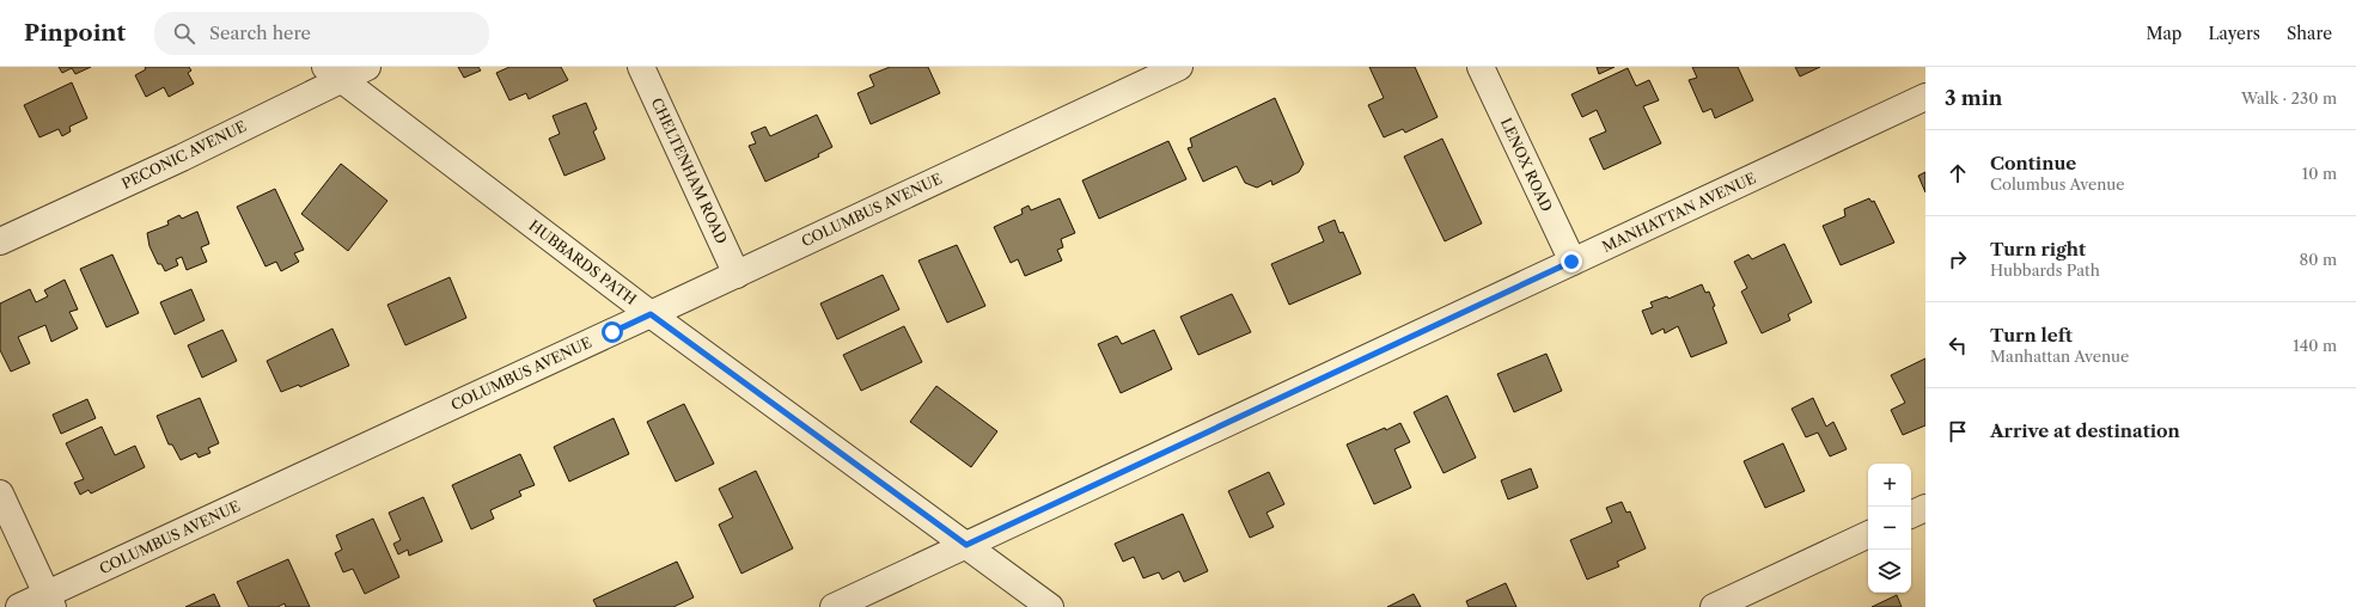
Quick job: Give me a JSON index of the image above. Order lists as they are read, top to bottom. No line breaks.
{"streets":{"street":["PECONIC AVENUE","LENOX ROAD","CHELTENHAM ROAD","COLUMBUS AVENUE","MANHATTAN AVENUE","HUBBARDS PATH"]},"crossings":[["PECONIC AVENUE","HUBBARDS PATH"],["LENOX ROAD","MANHATTAN AVENUE"],["CHELTENHAM ROAD","COLUMBUS AVENUE"],["COLUMBUS AVENUE","HUBBARDS PATH"],["MANHATTAN AVENUE","HUBBARDS PATH"]],"page":{"header":"Pinpoint","search":"Search here","nav":["Map","Layers","Share"],"heading":["3 min","Walk · 230 m"],"list":[["Continue","Columbus Avenue","10 m"],["Turn right","Hubbards Path","80 m"],["Turn left","Manhattan Avenue","140 m"],"Arrive at destination"],"map_buttons":["+","−"]}}
